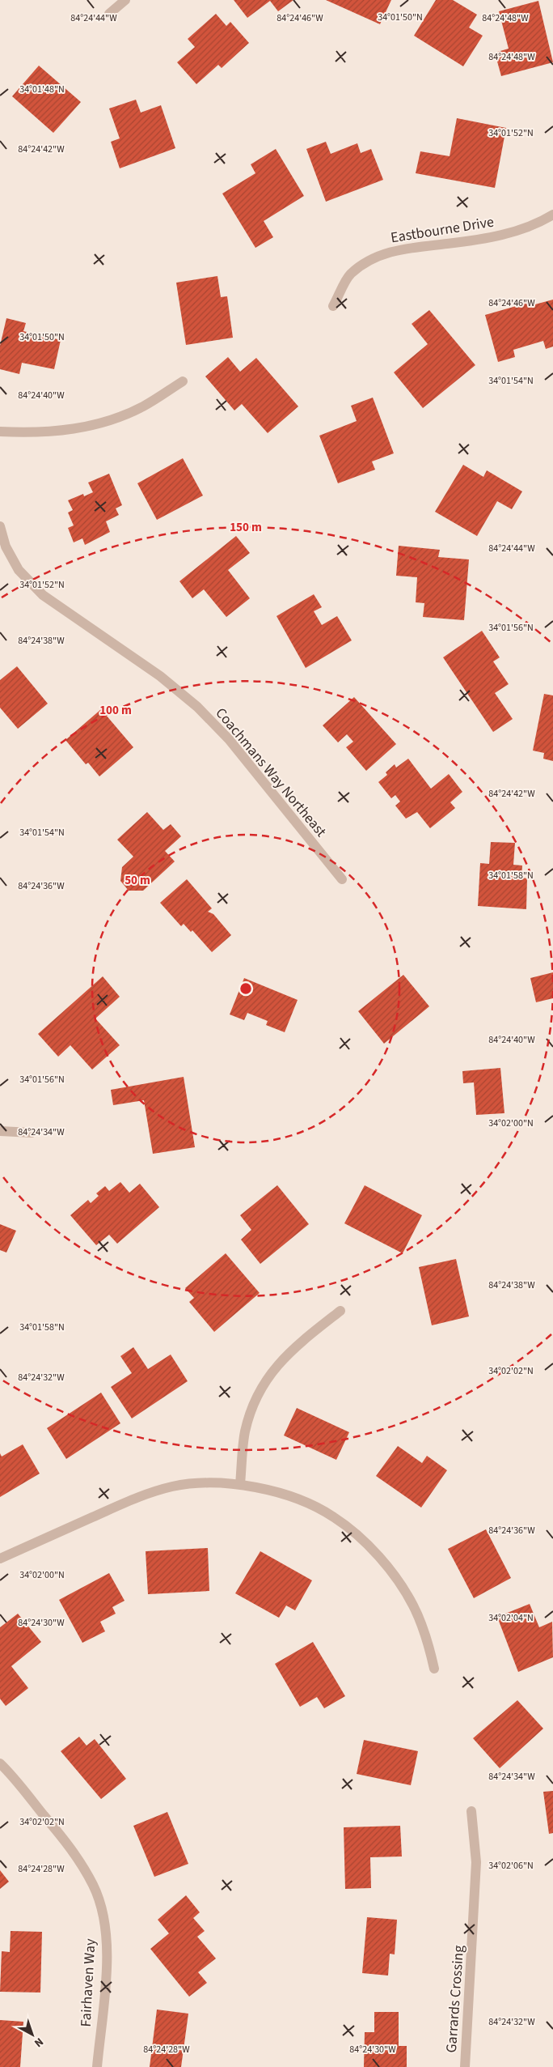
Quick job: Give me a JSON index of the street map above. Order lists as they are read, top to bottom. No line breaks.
{"streets":{"street":["Eastbourne Drive","Coachmans Way Northeast","Fairhaven Way","Garrards Crossing"]},"north":"bottom right","coordinates":["34°01'50\"N","84°24'44\"W","84°24'46\"W","84°24'48\"W","34°01'48\"N","34°01'52\"N","84°24'42\"W","34°01'54\"N","84°24'40\"W","34°01'56\"N","84°24'38\"W","34°01'58\"N","84°24'36\"W","34°02'00\"N","84°24'34\"W","34°02'02\"N","84°24'32\"W","34°02'04\"N","84°24'30\"W","34°02'06\"N","84°24'28\"W"],"rings":["150 m","100 m","50 m"]}
